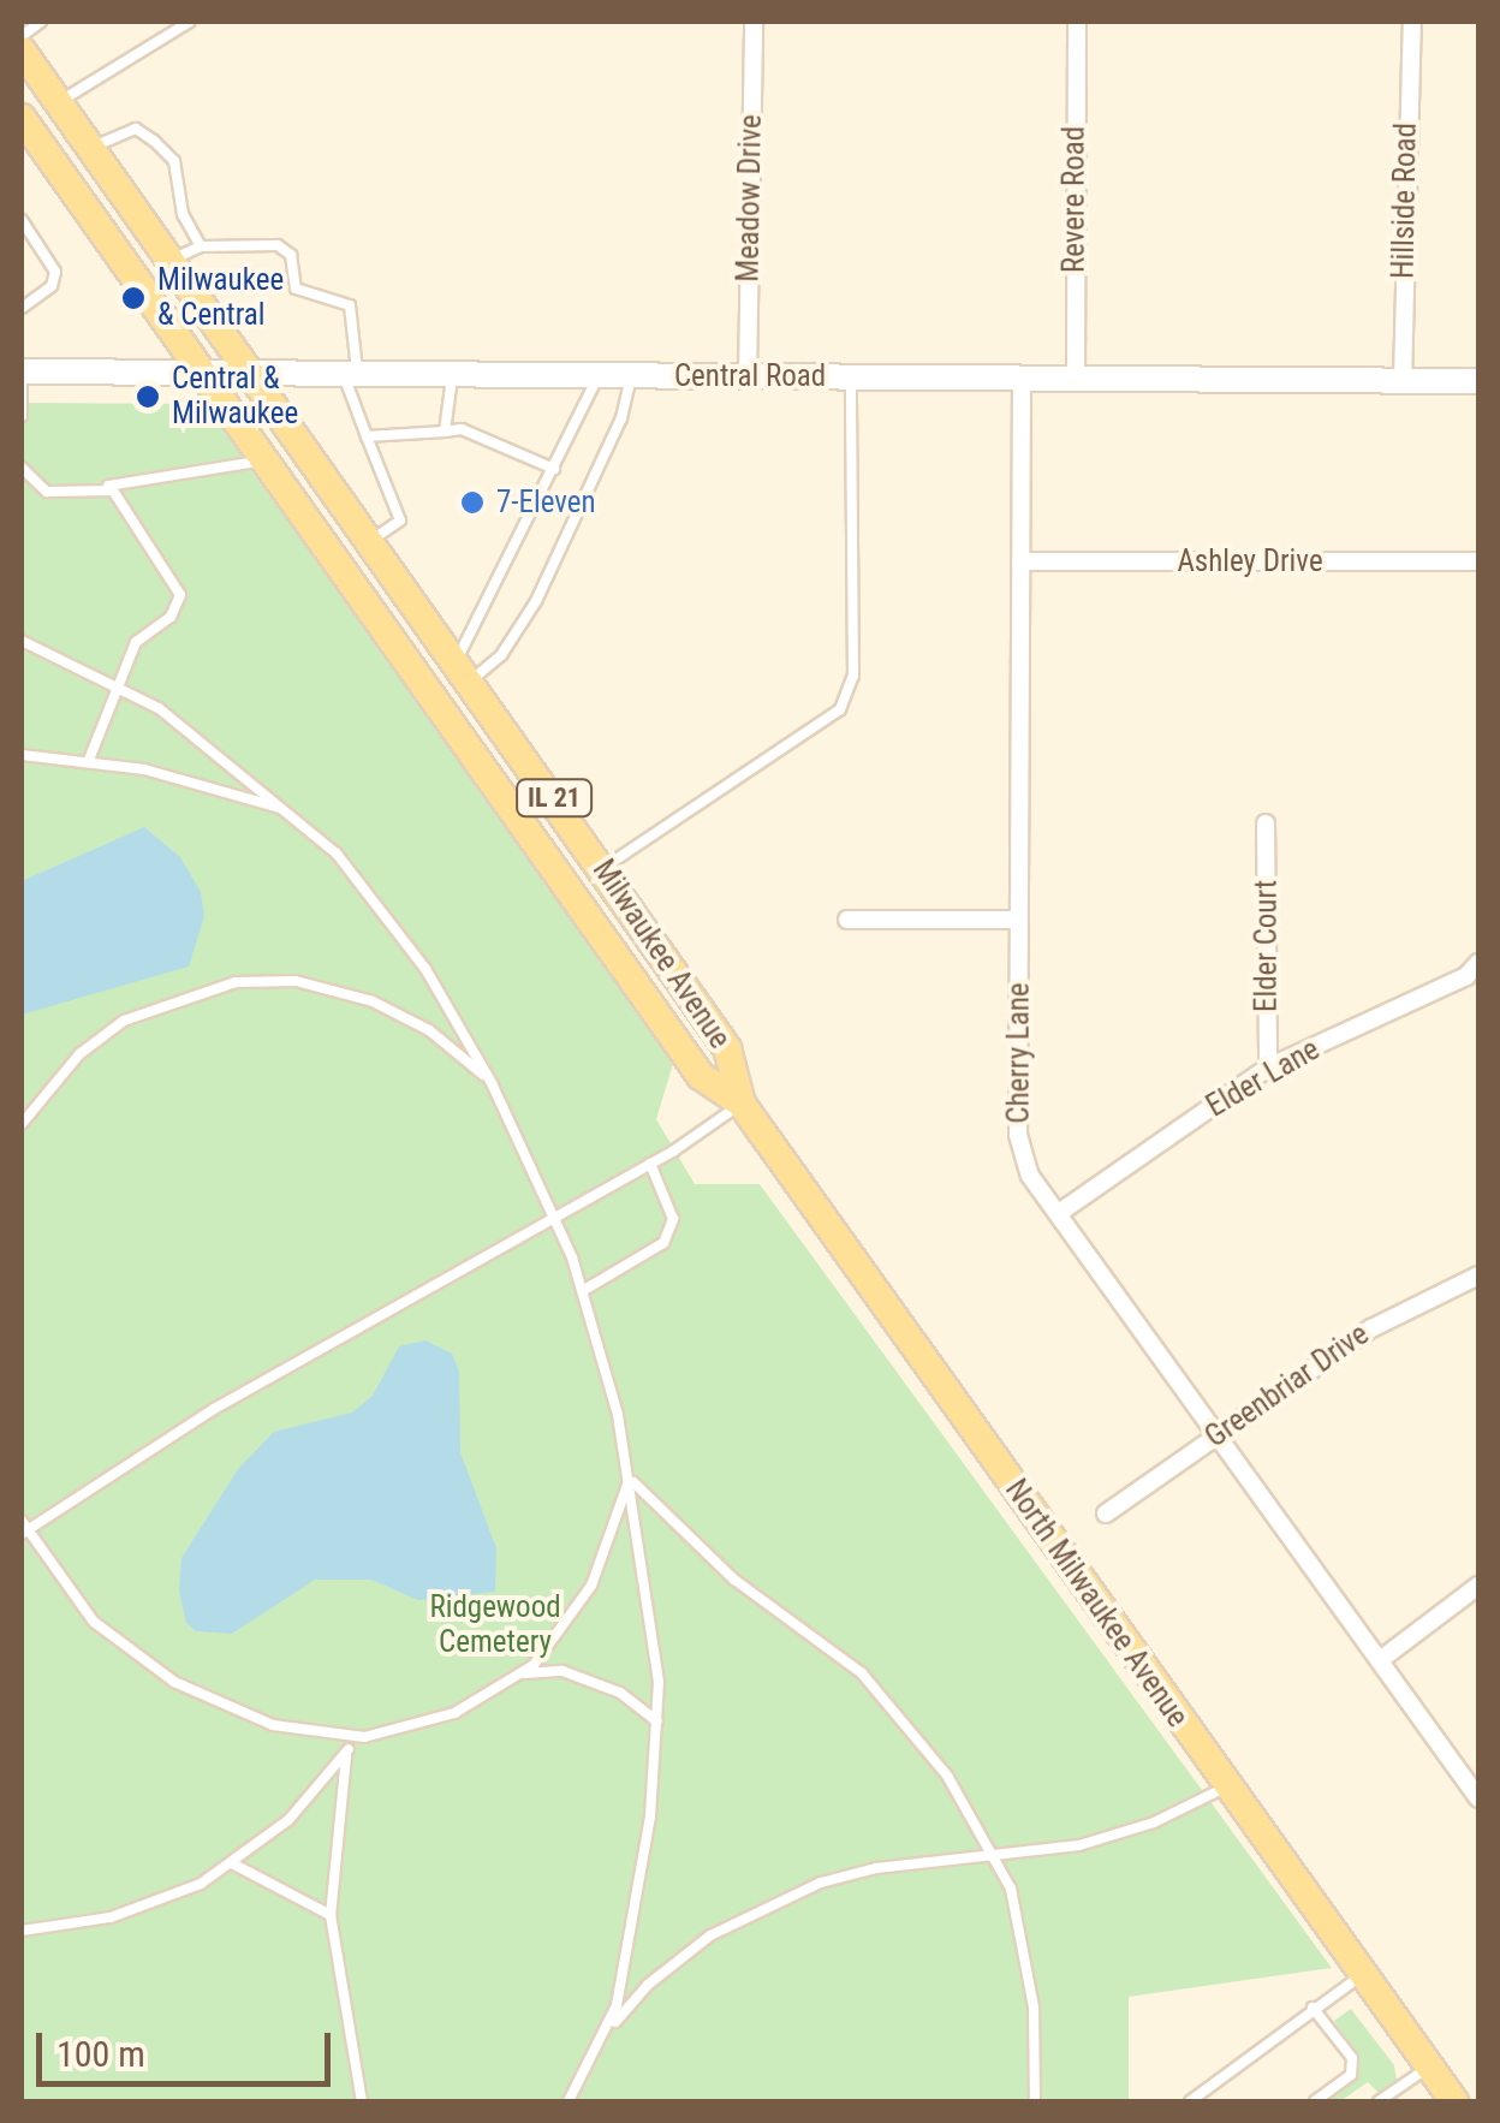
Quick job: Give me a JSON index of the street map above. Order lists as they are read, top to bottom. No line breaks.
{"streets":{"main road":["Central Road","IL 21","Milwaukee Avenue","North Milwaukee Avenue"],"street":["Meadow Drive","Revere Road","Hillside Road","Ashley Drive","Elder Court","Cherry Lane","Elder Lane","Greenbriar Drive"]},"crossings":[["Meadow Drive","Central Road"],["Revere Road","Central Road"],["Hillside Road","Central Road"],["Central Road","Milwaukee Avenue"],["Central Road","Cherry Lane"],["Ashley Drive","Cherry Lane"],["Elder Court","Elder Lane"],["Milwaukee Avenue","North Milwaukee Avenue"],["Cherry Lane","Elder Lane"],["Cherry Lane","Greenbriar Drive"]],"parks":["Ridgewood Cemetery"],"places":["Milwaukee & Central","Central & Milwaukee","7-Eleven"],"scale_bar":"100 m"}
